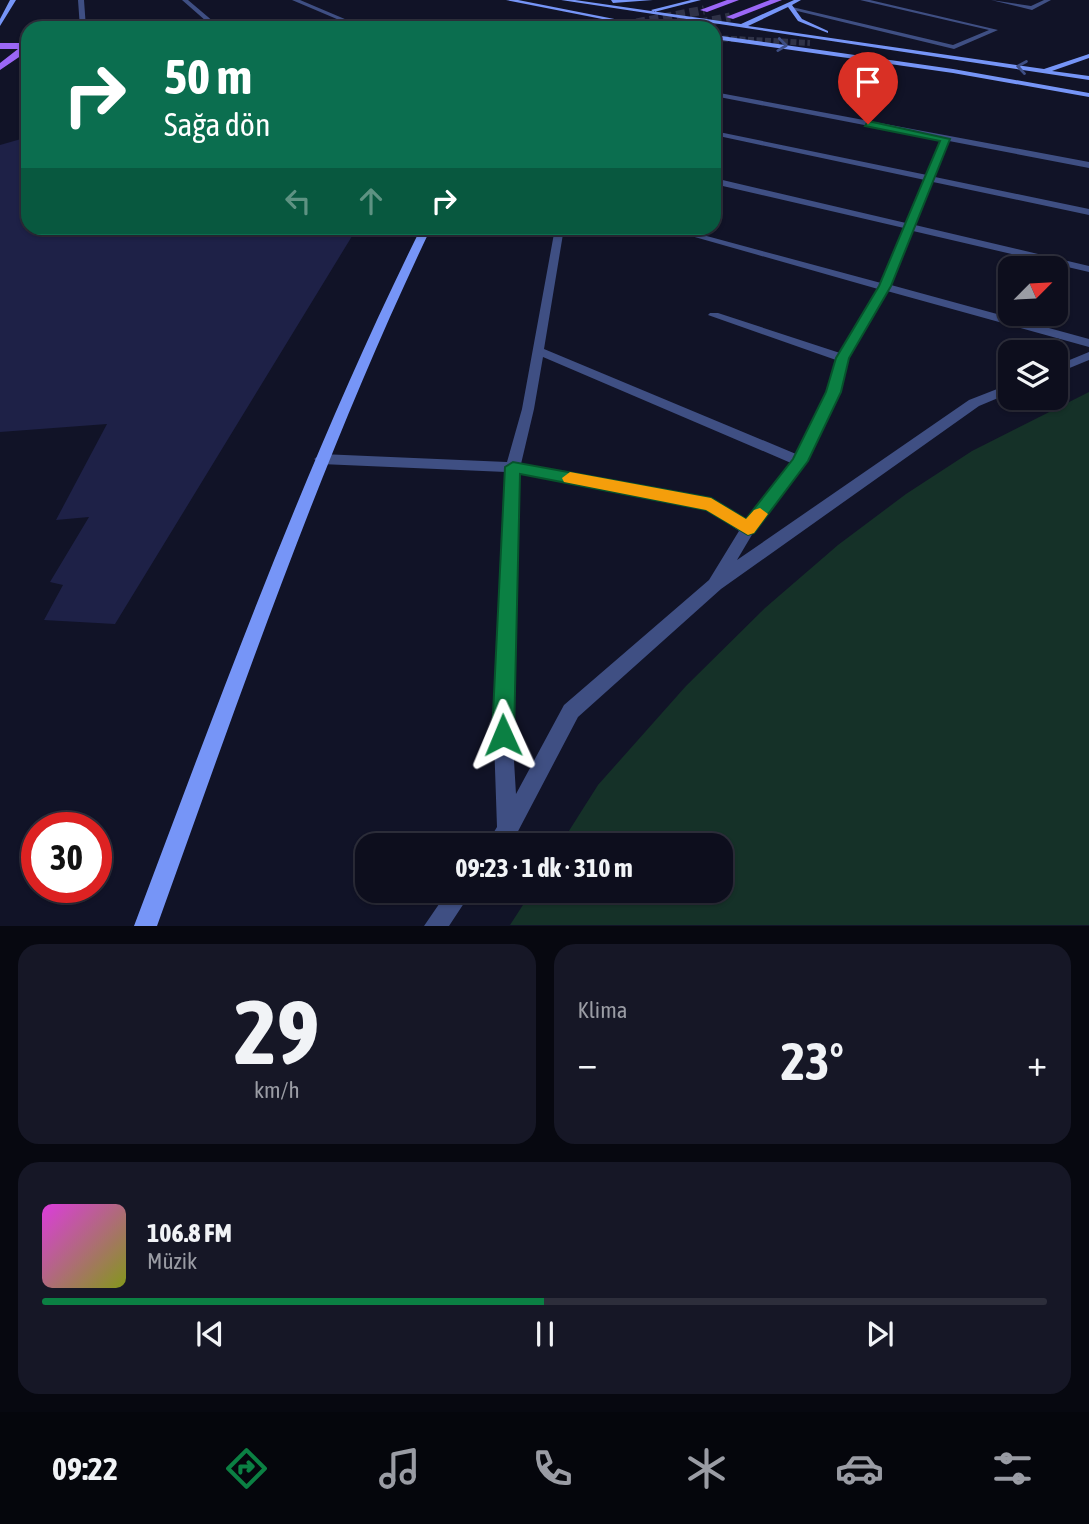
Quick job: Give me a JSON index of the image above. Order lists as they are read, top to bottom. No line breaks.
{"north":"top right","page":{"turn":["50 m","Sağa dön"],"limit":"30","trip":"09:23 · 1 dk · 310 m","tile":[["29","km/h"],"Klima"],"heat":["−","23°","+"],"song":["106.8 FM","Müzik"],"tabs":"09:22"}}
